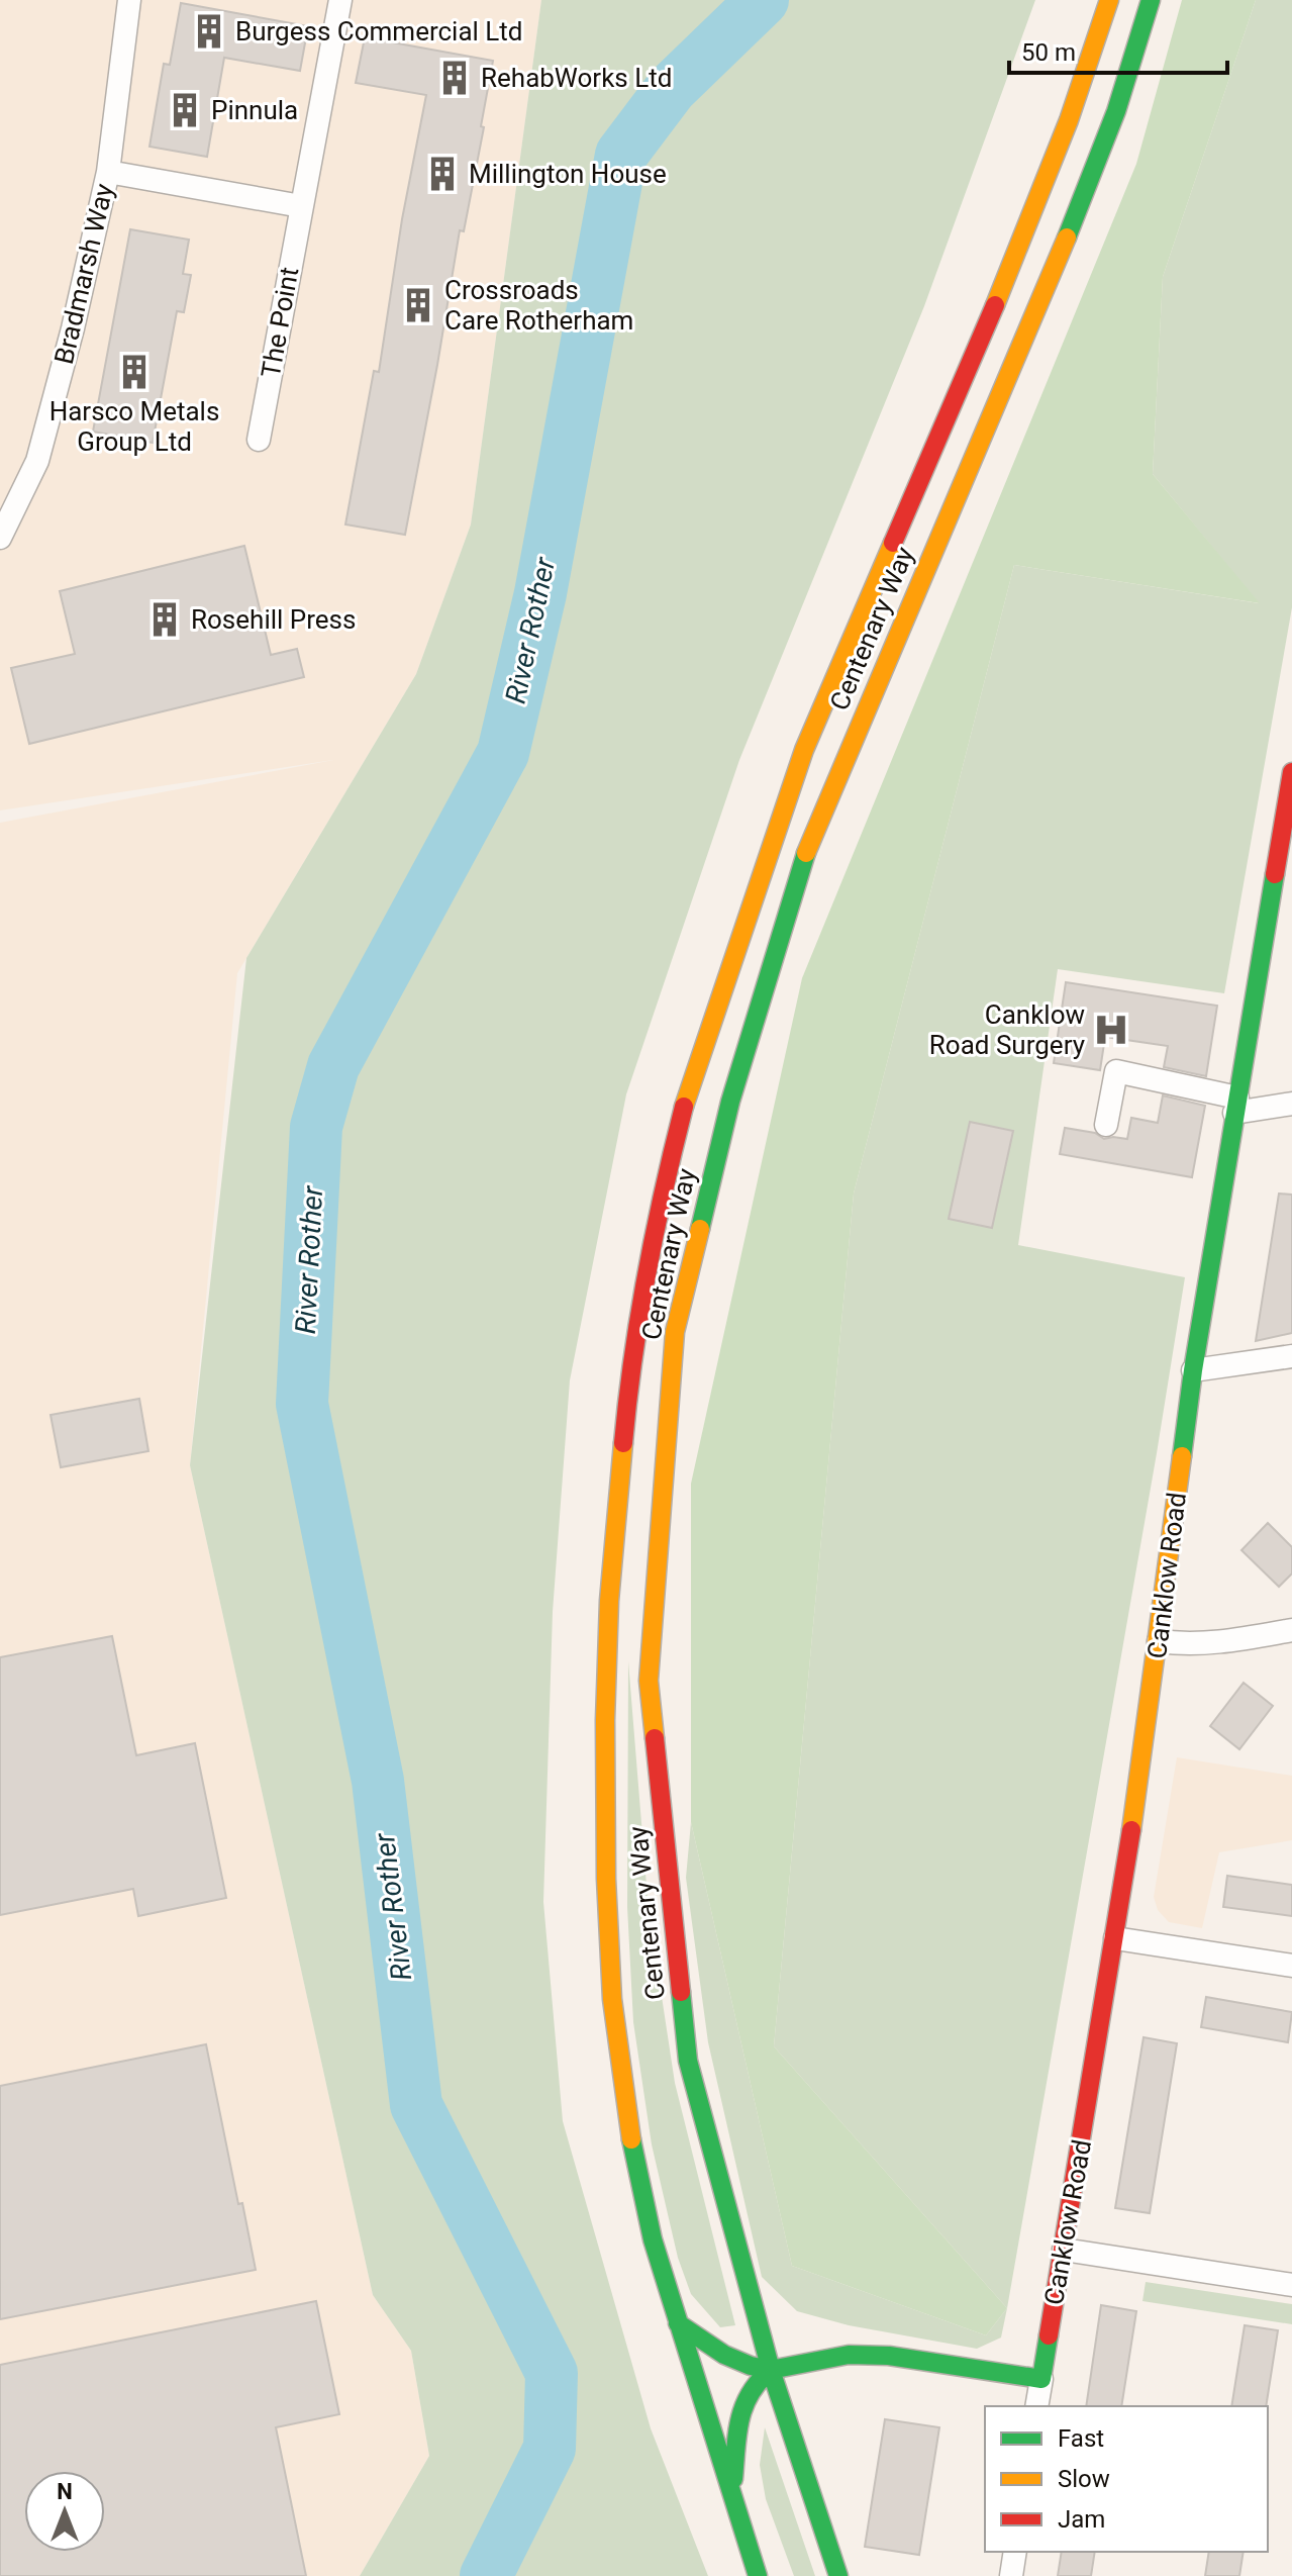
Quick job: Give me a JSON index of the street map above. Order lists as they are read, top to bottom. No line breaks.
{"streets":{"main road":["Centenary Way","Canklow Road"],"street":["Bradmarsh Way","The Point"]},"water":["River Rother"],"places":{"building":["Burgess Commercial Ltd","RehabWorks Ltd","Pinnula","Millington House","Crossroads Care Rotherham","Harsco Metals Group Ltd","Rosehill Press"],"hospital":["Canklow Road Surgery"]},"legend":["Fast","Slow","Jam"],"scale_bar":"50 m","north":"top"}
